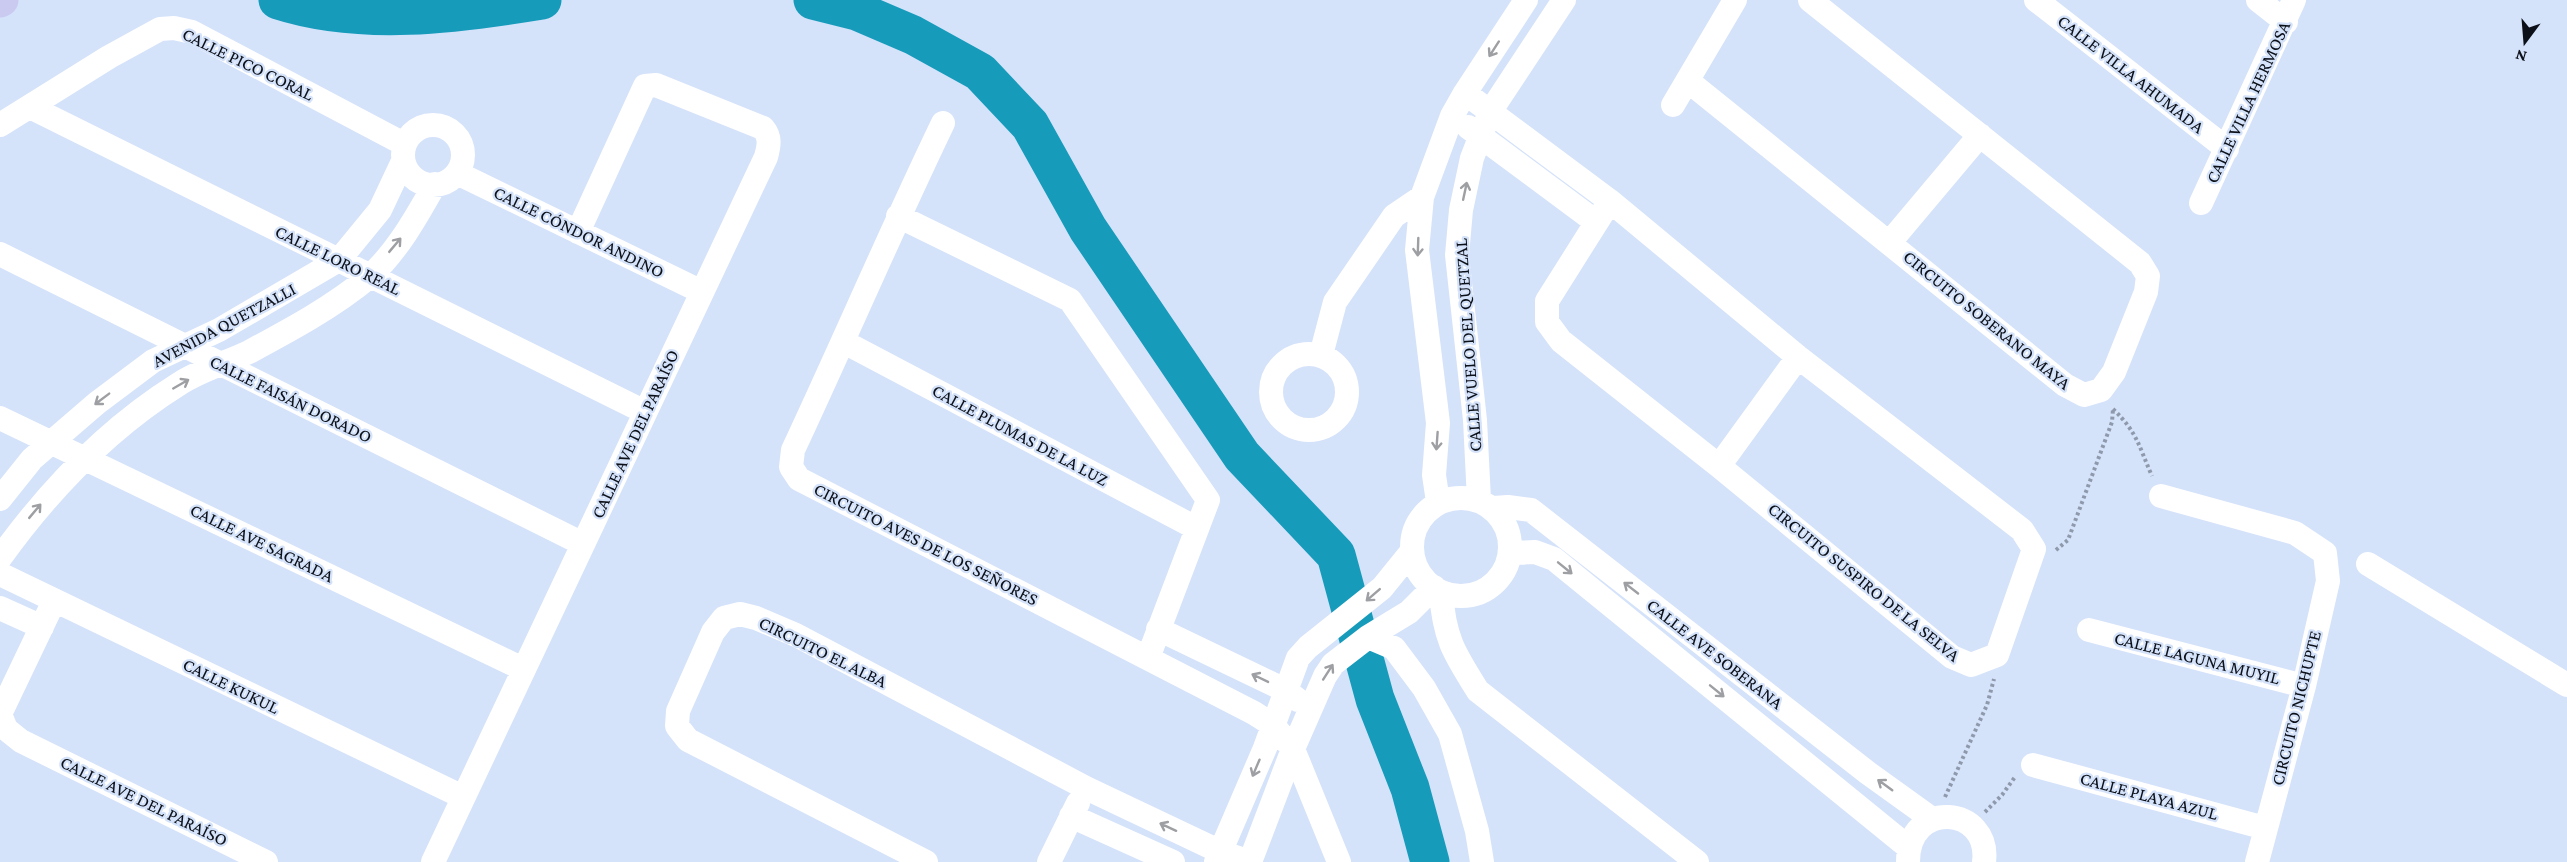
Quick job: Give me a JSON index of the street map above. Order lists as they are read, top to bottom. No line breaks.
{"streets":{"street":["CALLE PICO CORAL","CALLE VILLA AHUMADA","CALLE VILLA HERMOSA","CALLE CÓNDOR ANDINO","CALLE LORO REAL","CIRCUITO SOBERANO MAYA","AVENIDA QUETZALLI","CALLE VUELO DEL QUETZAL","CALLE FAISÁN DORADO","CALLE AVE DEL PARAÍSO","CALLE PLUMAS DE LA LUZ","CALLE AVE SAGRADA","CIRCUITO AVES DE LOS SEÑORES","CIRCUITO SUSPIRO DE LA SELVA","CIRCUITO EL ALBA","CALLE AVE SOBERANA","CALLE LAGUNA MUYIL","CALLE KUKUL","CIRCUITO NICHUPTE","CALLE PLAYA AZUL"]},"crossings":[["CALLE PICO CORAL","CALLE CÓNDOR ANDINO"],["CALLE PICO CORAL","CALLE LORO REAL"],["CALLE PICO CORAL","AVENIDA QUETZALLI"],["CALLE VILLA AHUMADA","CALLE VILLA HERMOSA"],["CALLE CÓNDOR ANDINO","AVENIDA QUETZALLI"],["CALLE CÓNDOR ANDINO","CALLE AVE DEL PARAÍSO"],["CALLE LORO REAL","AVENIDA QUETZALLI"],["CALLE LORO REAL","CALLE AVE DEL PARAÍSO"],["AVENIDA QUETZALLI","CALLE FAISÁN DORADO"],["AVENIDA QUETZALLI","CALLE AVE SAGRADA"],["CALLE VUELO DEL QUETZAL","CALLE AVE SOBERANA"],["CALLE FAISÁN DORADO","CALLE AVE DEL PARAÍSO"],["CALLE AVE DEL PARAÍSO","CALLE AVE SAGRADA"],["CALLE AVE DEL PARAÍSO","CALLE KUKUL"],["CALLE PLUMAS DE LA LUZ","CIRCUITO AVES DE LOS SEÑORES"],["CALLE LAGUNA MUYIL","CIRCUITO NICHUPTE"],["CIRCUITO NICHUPTE","CALLE PLAYA AZUL"]],"north":"bottom"}
